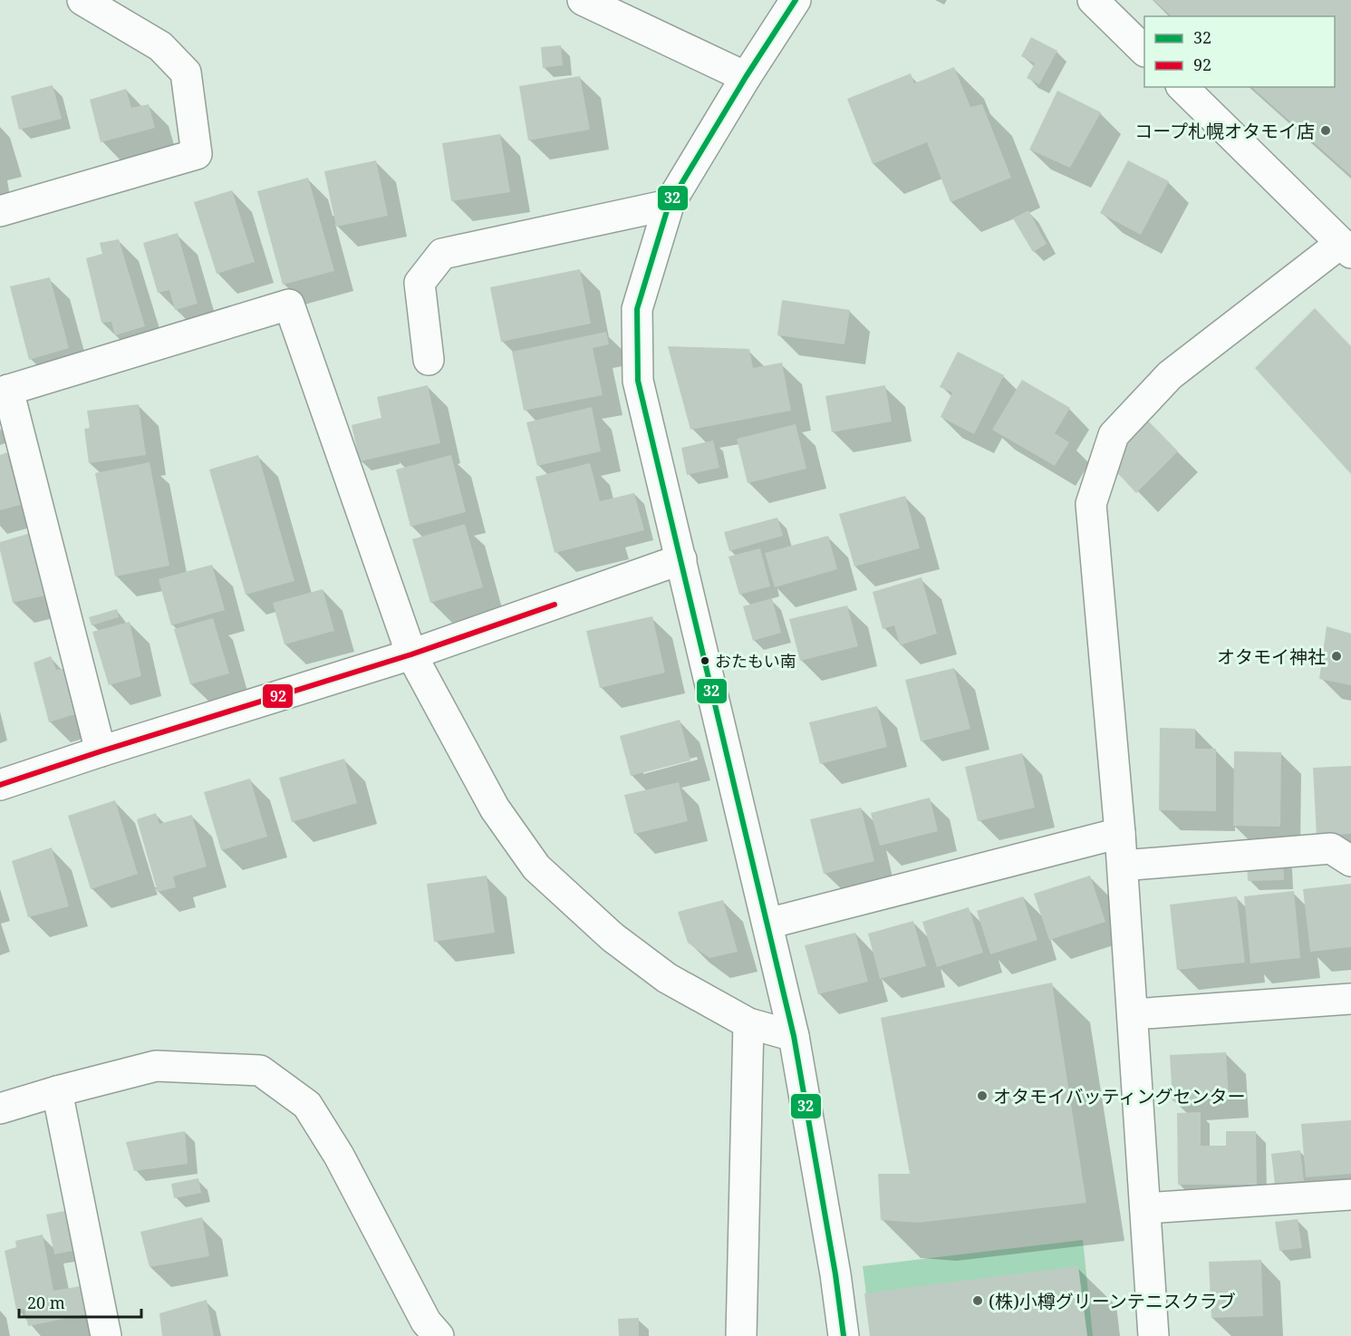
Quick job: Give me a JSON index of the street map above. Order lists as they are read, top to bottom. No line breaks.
{"places":["コープ札幌オタモイ店","オタモイ神社","おたもい南","オタモイバッティングセンター","(株)小樽グリーンテニスクラブ"],"lines":["transit line 32","transit line 92"],"legend":["32","92"],"scale_bar":"20 m"}
